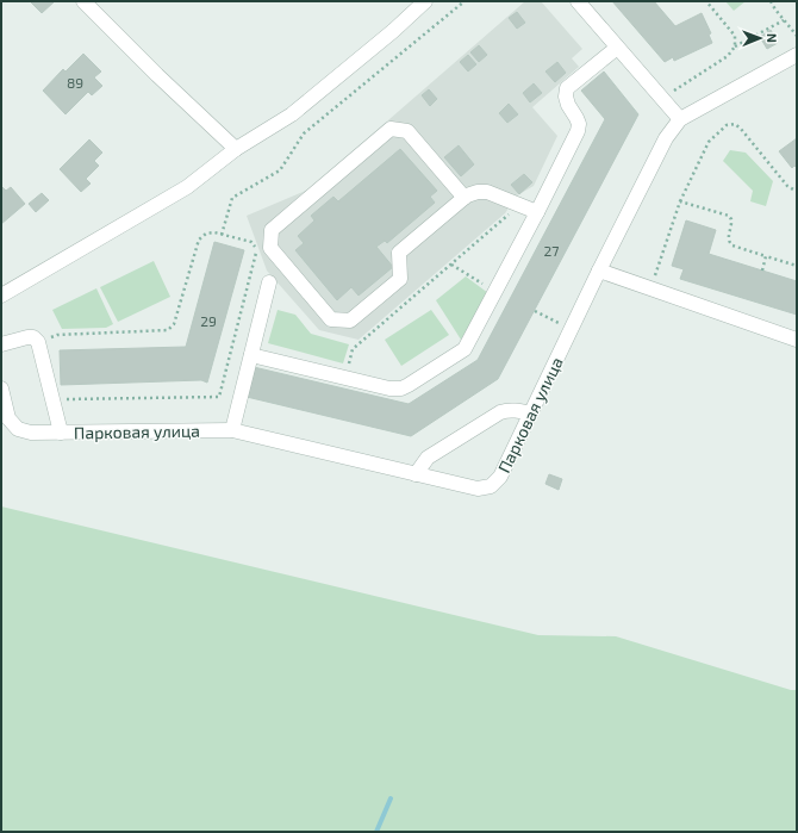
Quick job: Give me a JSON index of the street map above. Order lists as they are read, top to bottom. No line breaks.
{"streets":{"street":["Парковая улица"]},"house_numbers":["89","27","29"],"north":"right"}
